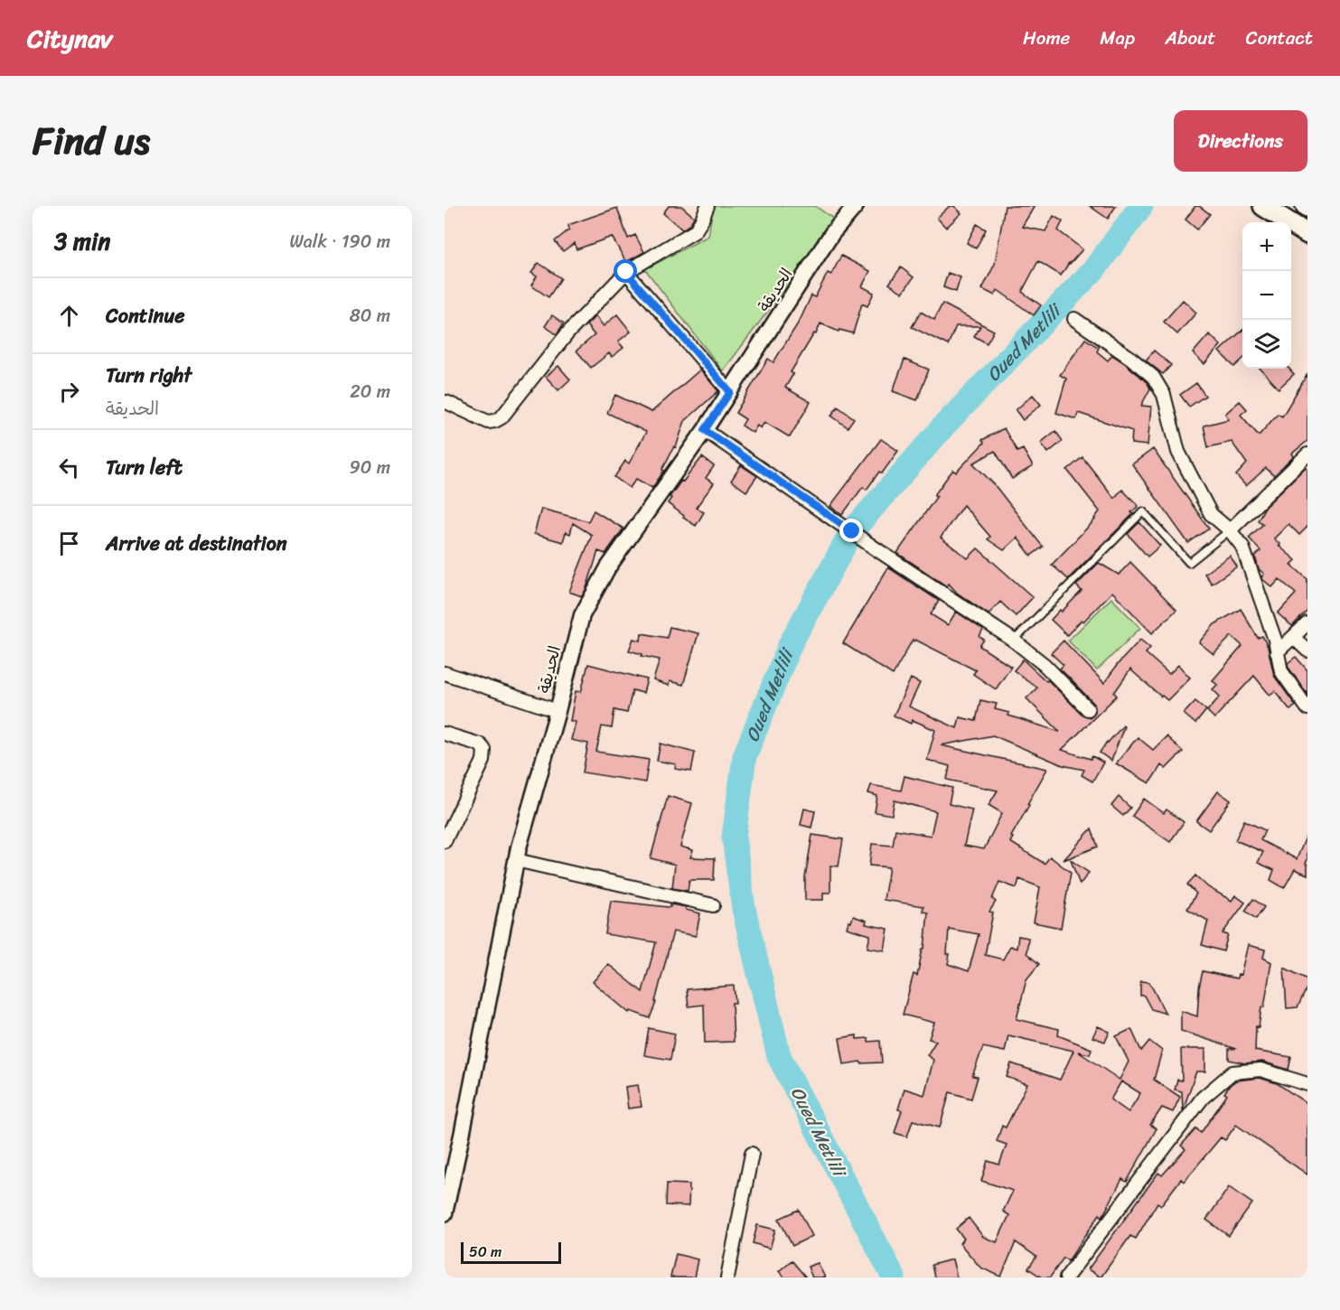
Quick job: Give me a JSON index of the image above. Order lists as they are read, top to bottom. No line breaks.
{"streets":{"street":["الحديقة"]},"water":["Oued Metlili"],"scale_bar":"50 m","page":{"header":"Citynav","nav":["Home","Map","About","Contact"],"title":"Find us","buttons":"Directions","heading":["3 min","Walk · 190 m"],"map_buttons":["+","−"],"list":[["Continue","80 m"],["Turn right","الحديقة","20 m"],["Turn left","90 m"],"Arrive at destination"],"scale":"50 m"}}
